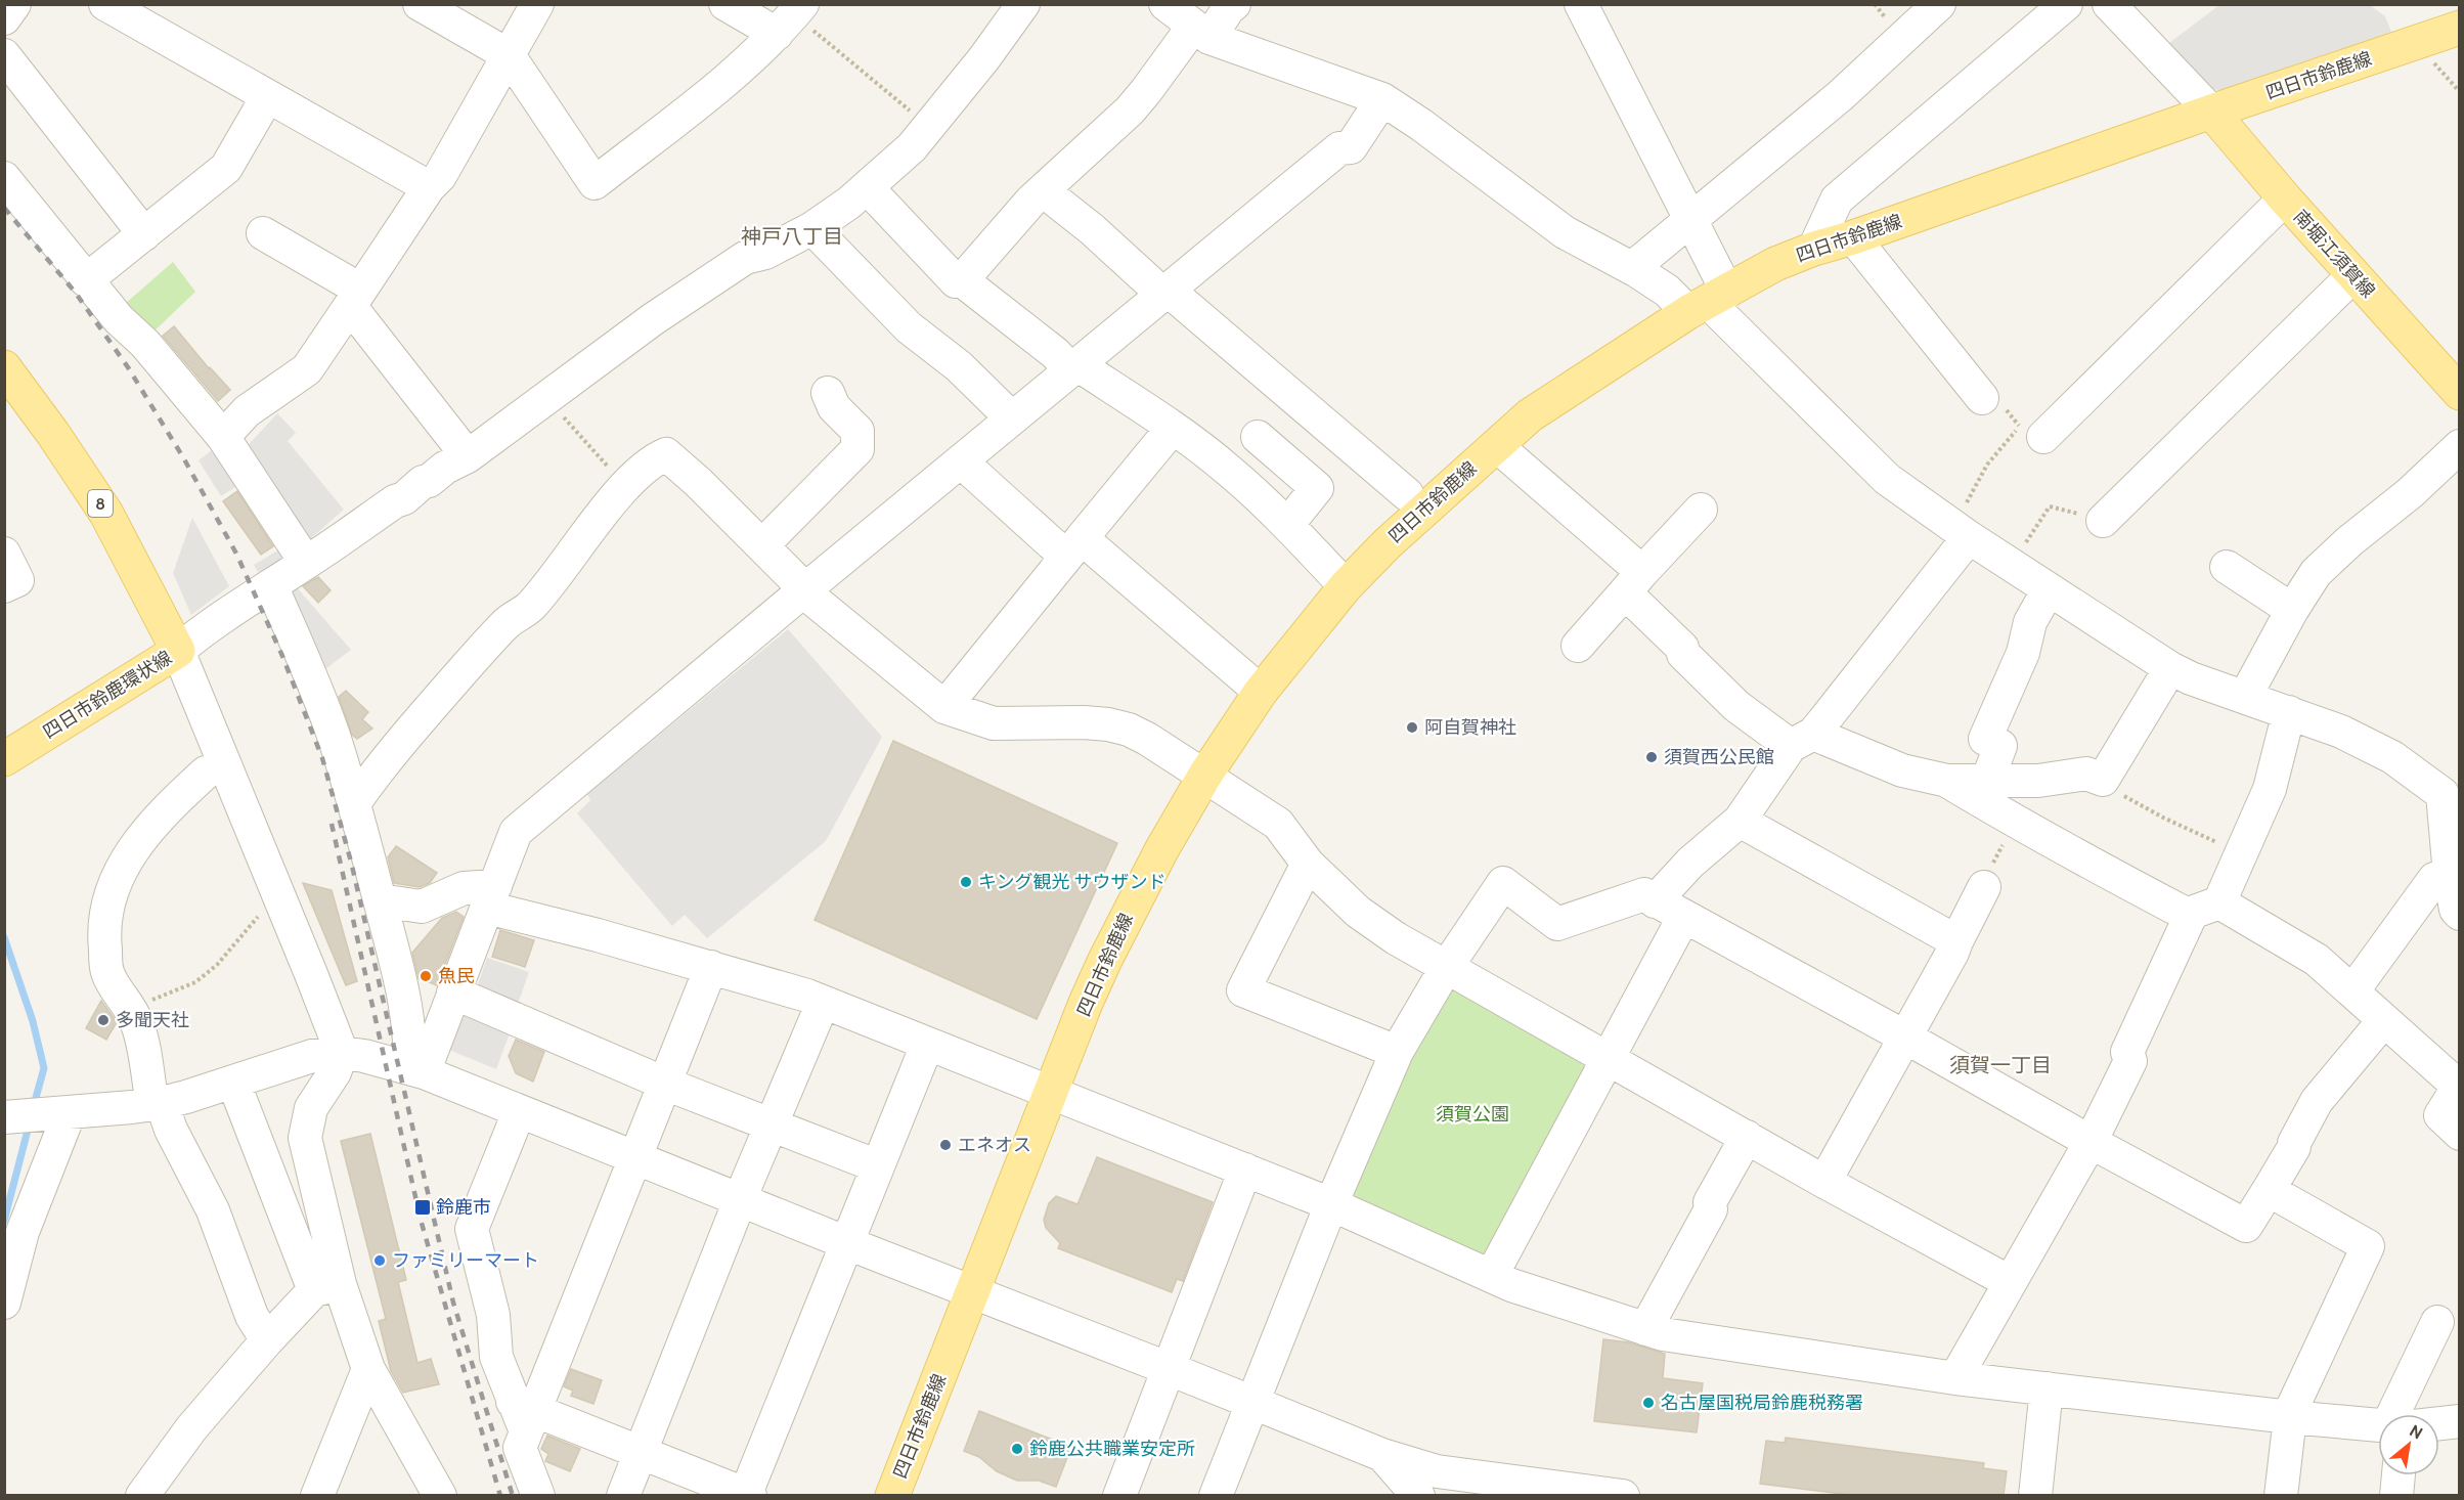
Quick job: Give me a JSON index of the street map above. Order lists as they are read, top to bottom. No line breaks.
{"streets":{"main road":["四日市鈴鹿線","南堀江須賀線","8","四日市鈴鹿環状線"]},"crossings":[["四日市鈴鹿線","南堀江須賀線"]],"districts":["神戸八丁目","須賀一丁目"],"parks":["須賀公園"],"places":{"other":["阿自賀神社","須賀西公民館","キング観光 サウザンド","魚民","多聞天社","エネオス","ファミリーマート","名古屋国税局鈴鹿税務署","鈴鹿公共職業安定所"],"transit":["鈴鹿市"]},"north":"top right"}
